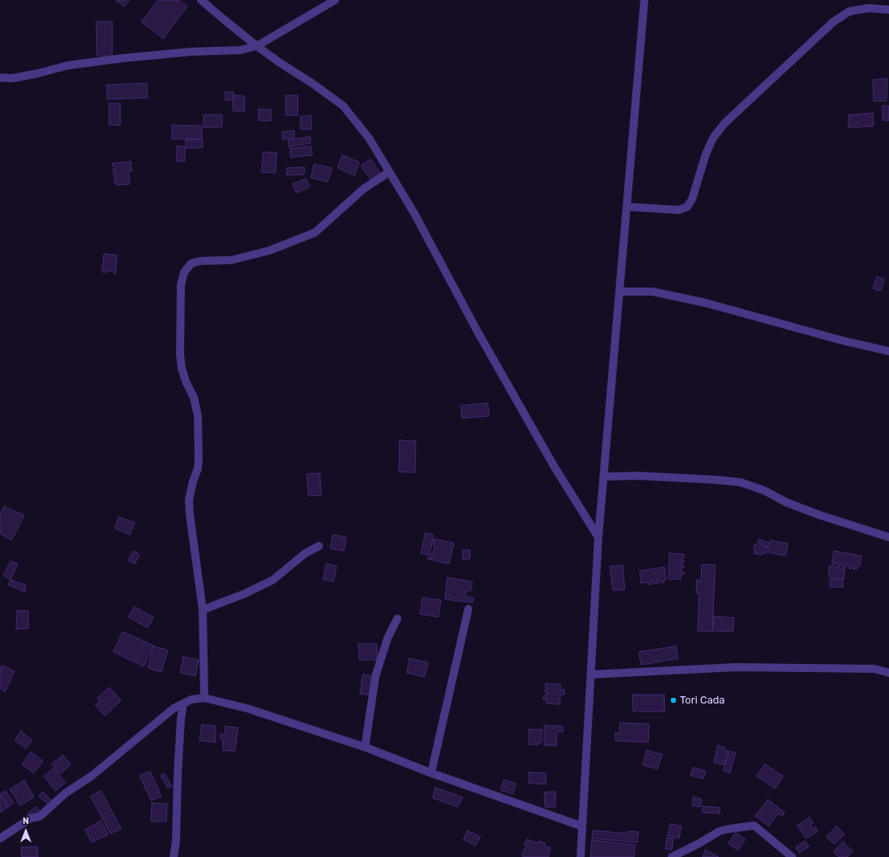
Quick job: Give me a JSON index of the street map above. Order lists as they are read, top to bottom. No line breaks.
{"places":["Tori Cada"],"north":"top"}
